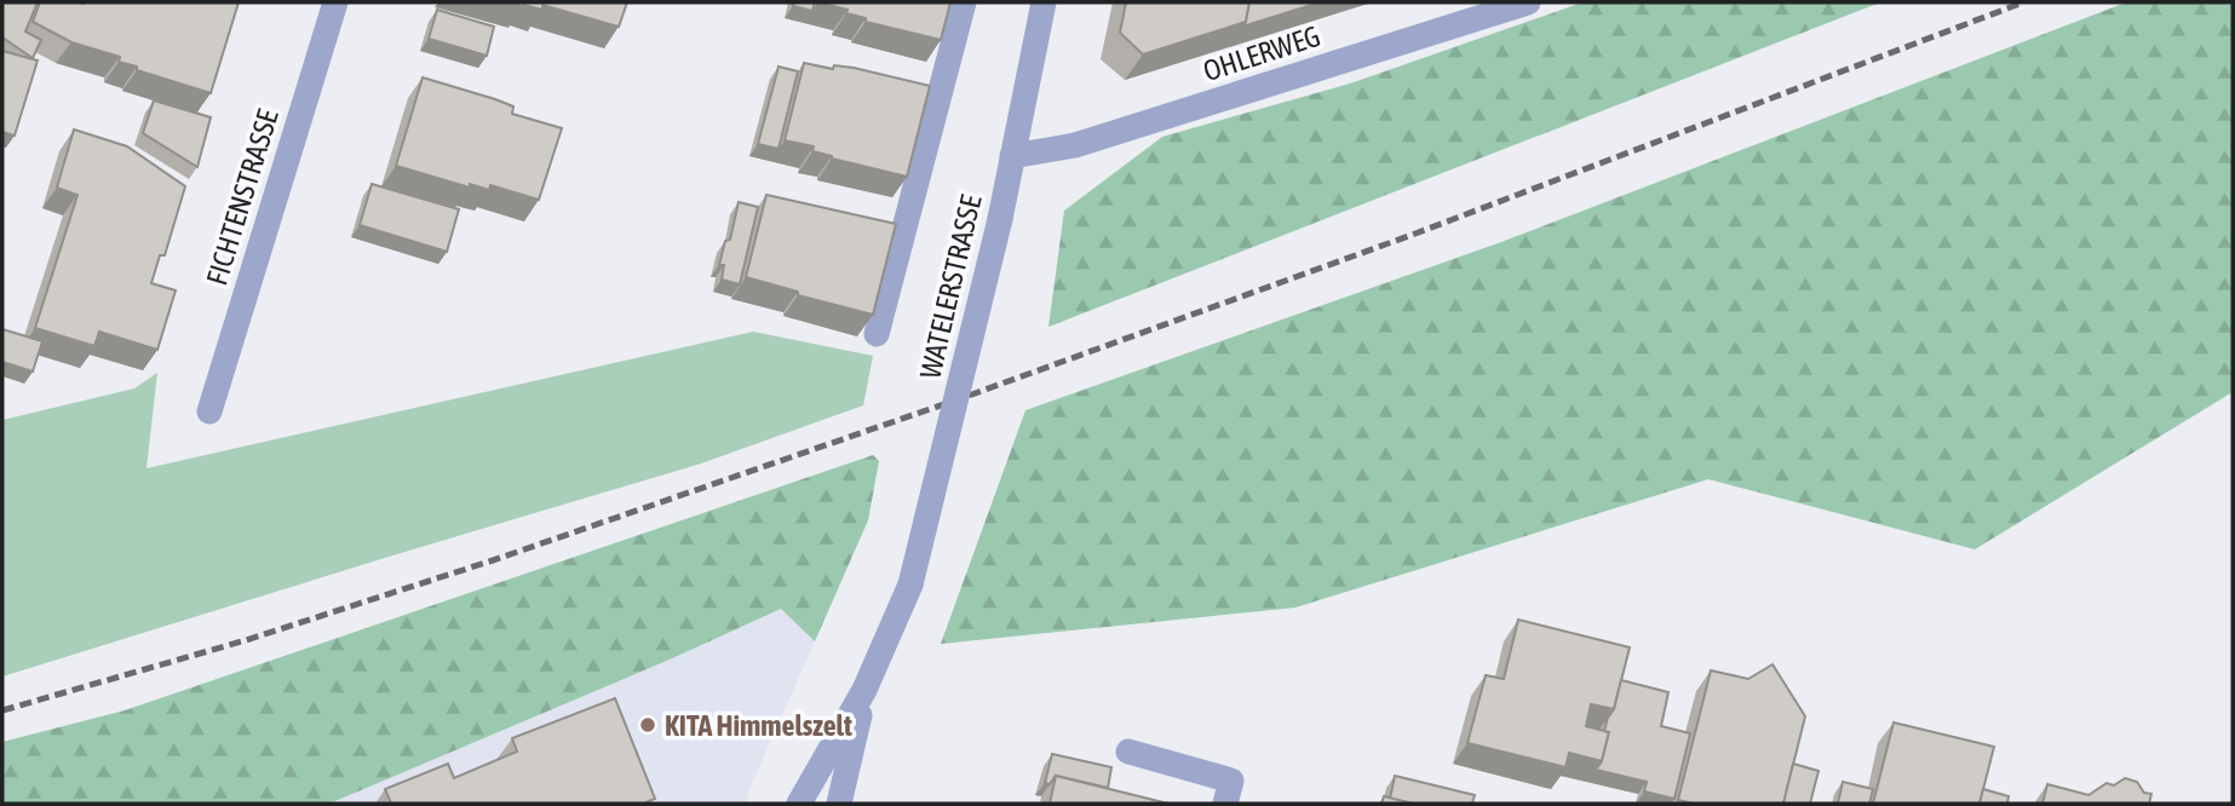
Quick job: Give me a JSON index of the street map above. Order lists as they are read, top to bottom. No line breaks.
{"streets":{"street":["OHLERWEG","FICHTENSTRASSE","WATELERSTRASSE"]},"crossings":[["OHLERWEG","WATELERSTRASSE"]],"places":["KITA Himmelszelt"]}
